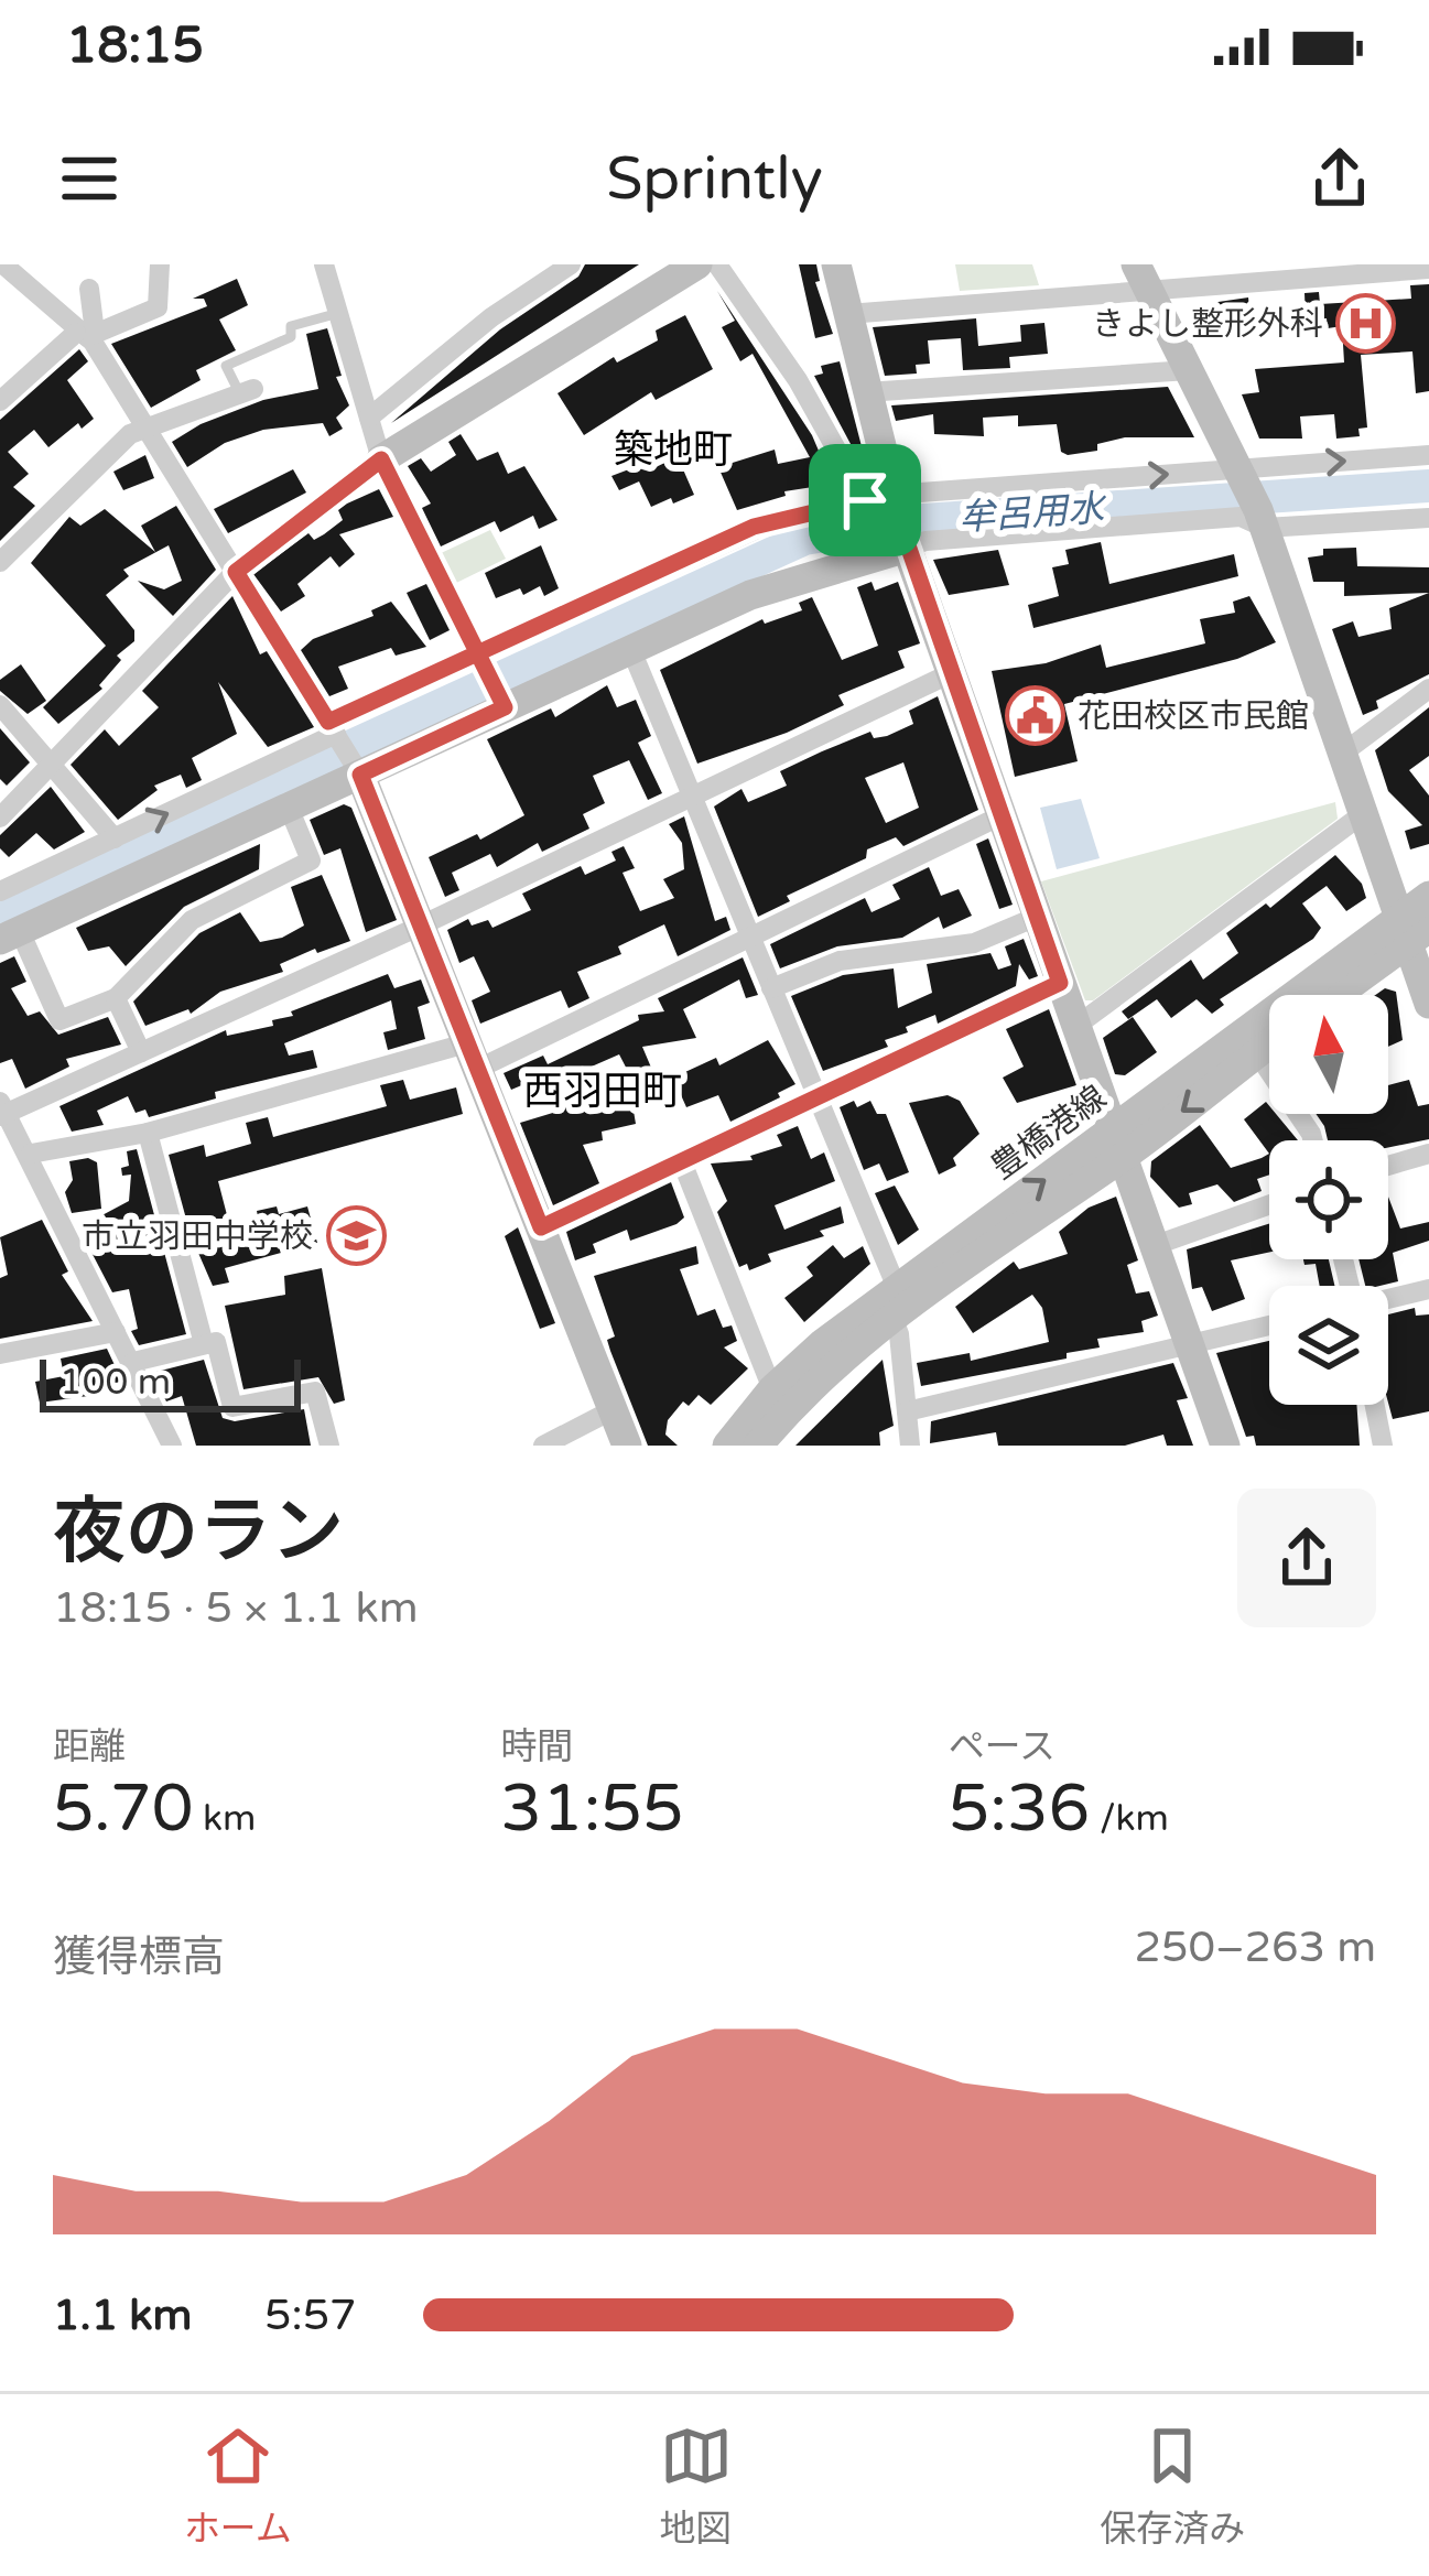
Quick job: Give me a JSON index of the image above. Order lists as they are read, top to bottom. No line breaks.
{"streets":{"street":["豊橋港線"]},"districts":["築地町","西羽田町"],"water":["牟呂用水"],"places":{"hospital":["きよし整形外科"],"public building":["花田校区市民館"],"school or university":["市立羽田中学校"]},"scale_bar":"100 m","north":"top","page":{"status":"18:15","header":"Sprintly","scale":"100 m","heading":["夜のラン","18:15 · 5 × 1.1 km"],"stats":[["距離","5.70 km"],["時間","31:55"],["ペース","5:36 /km"]],"chart":["獲得標高","250–263 m"],"list":[{"name":"1.1 km","note":"5:57"}],"tabs":["ホーム","地図","保存済み"]}}
